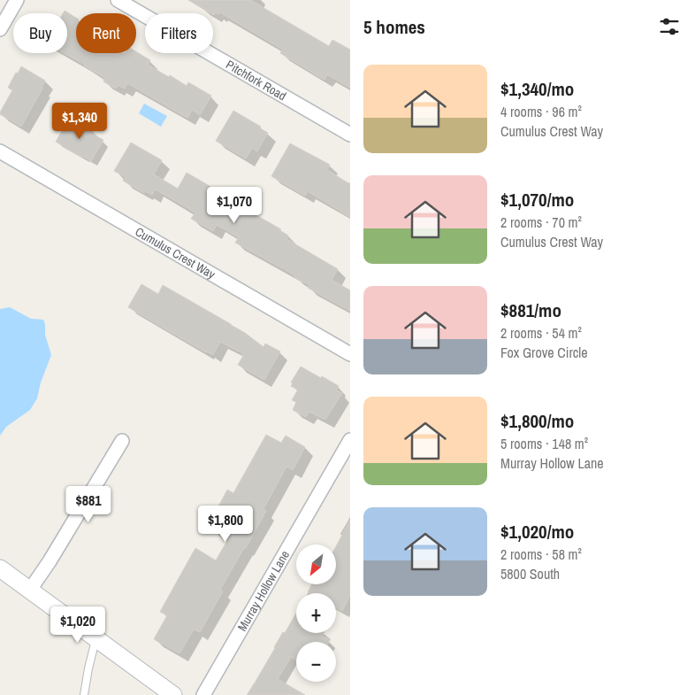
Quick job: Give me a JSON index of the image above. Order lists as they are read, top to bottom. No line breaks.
{"streets":{"street":["Pitchfork Road","Cumulus Crest Way","Murray Hollow Lane"]},"north":"bottom left","page":{"heading":"5 homes","chip":["Buy","Rent","Filters"],"list":[{"name":"$1,340/mo","note":"4 rooms · 96 m² · Cumulus Crest Way"},{"name":"$1,070/mo","note":"2 rooms · 70 m² · Cumulus Crest Way"},{"name":"$881/mo","note":"2 rooms · 54 m² · Fox Grove Circle"},{"name":"$1,800/mo","note":"5 rooms · 148 m² · Murray Hollow Lane"},{"name":"$1,020/mo","note":"2 rooms · 58 m² · 5800 South"}],"price":["$1,340","$1,070","$881","$1,800","$1,020"],"map_buttons":["+","−"]}}
